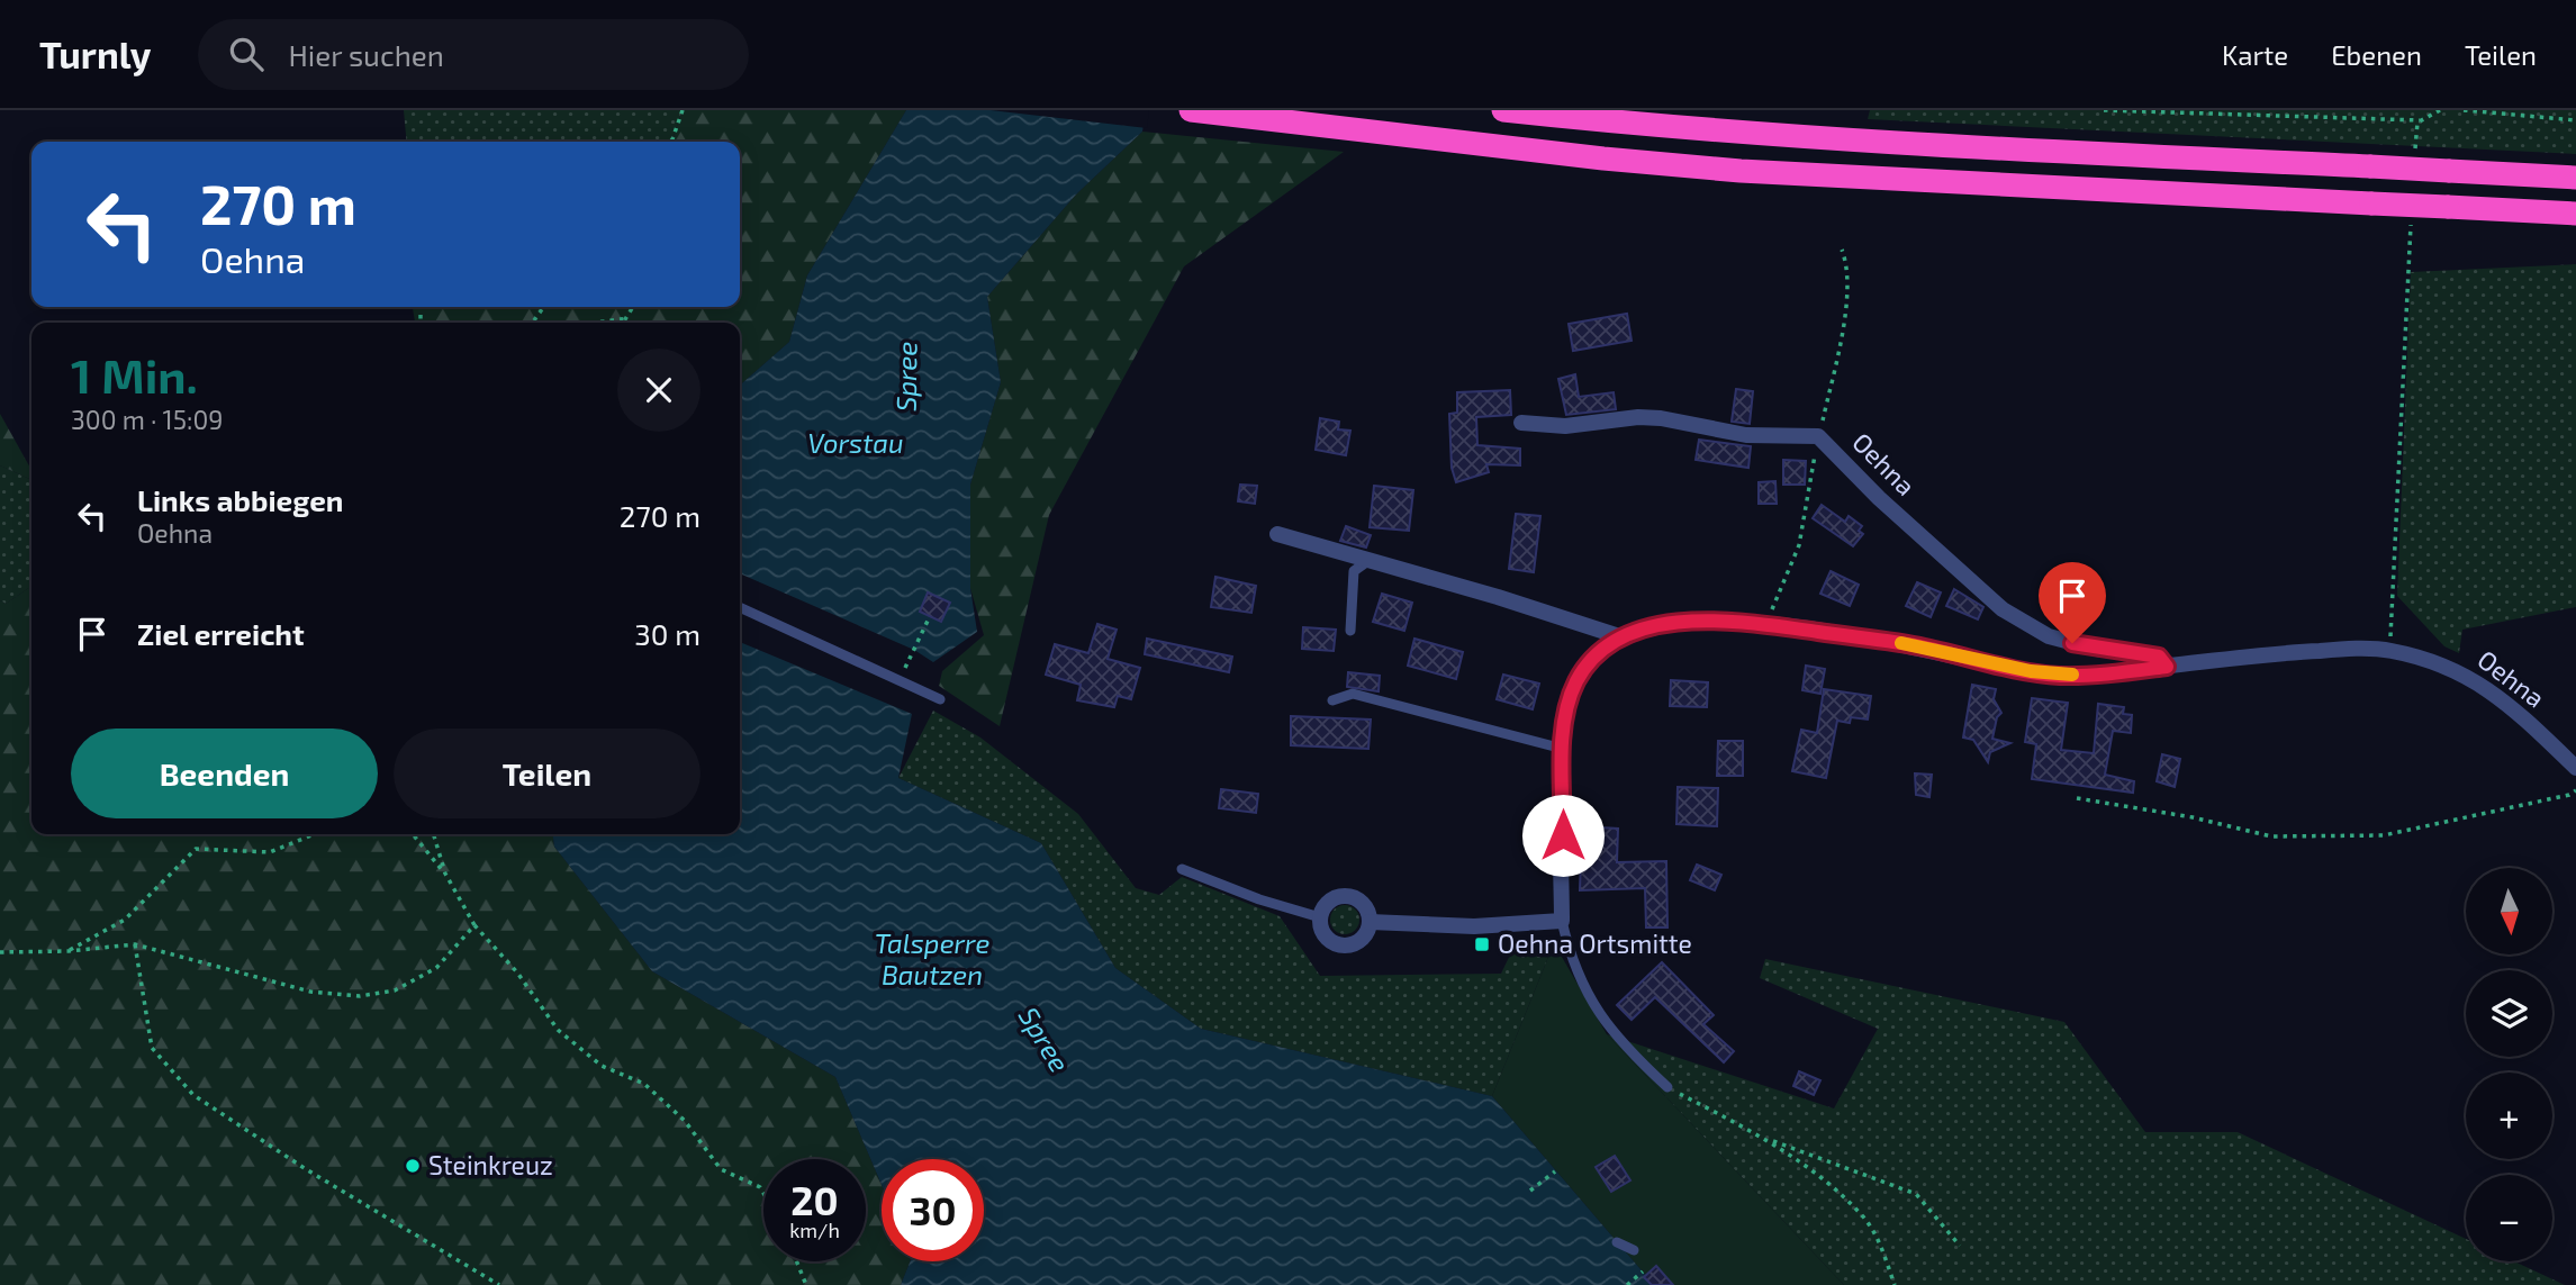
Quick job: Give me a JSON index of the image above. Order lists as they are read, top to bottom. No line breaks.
{"streets":{"street":["Oehna"]},"water":["Spree","Vorstau","Talsperre Bautzen"],"places":{"transit":["Oehna Ortsmitte"],"other":["Steinkreuz"]},"north":"bottom","page":{"header":"Turnly","search":"Hier suchen","nav":["Karte","Ebenen","Teilen"],"turn":["270 m","Oehna"],"heading":["1 Min.","300 m · 15:09"],"list":[{"name":"Links abbiegen","note":"Oehna","value":"270 m"},{"name":"Ziel erreicht","value":"30 m"}],"buttons":["Beenden","Teilen"],"map_buttons":["+","−"],"speed":"20 km/h","limit":"30"}}
